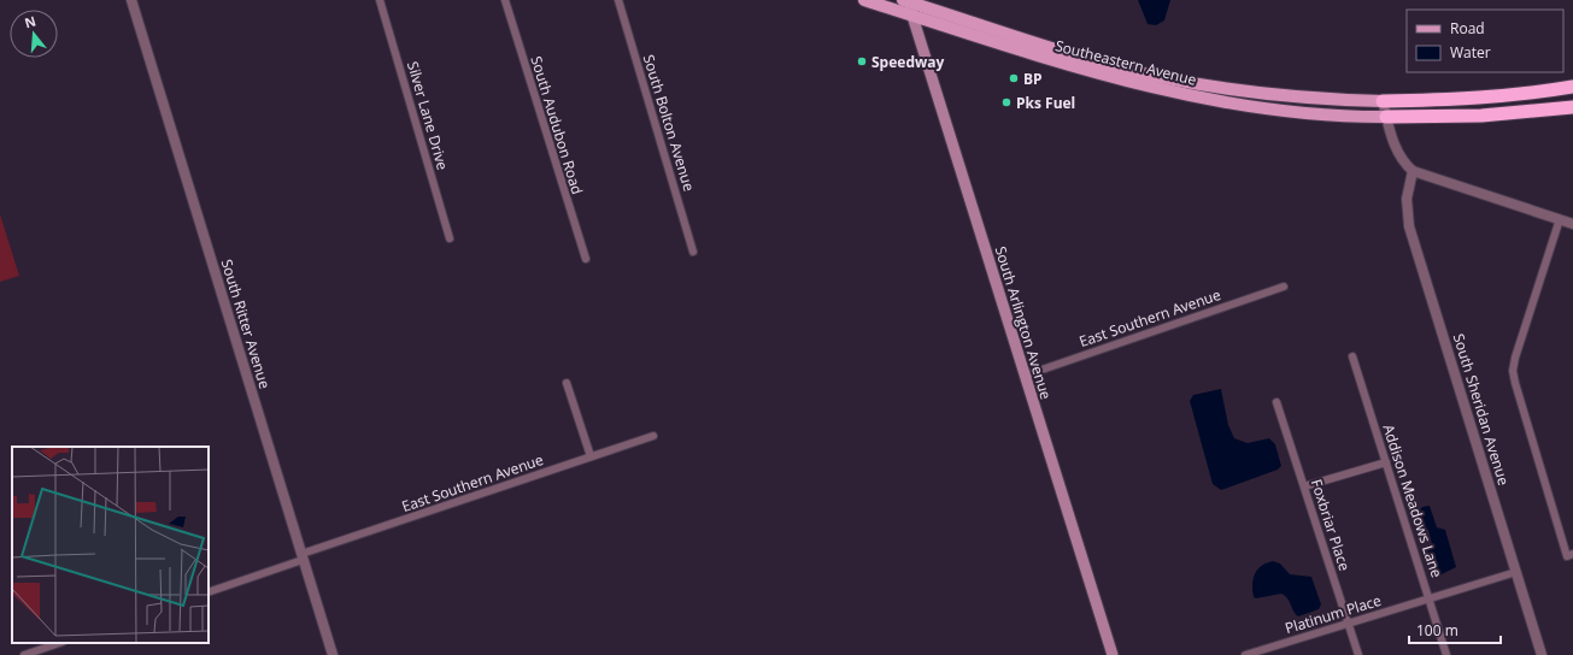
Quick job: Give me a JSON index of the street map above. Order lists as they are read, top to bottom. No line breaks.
{"streets":{"main road":["Southeastern Avenue","South Arlington Avenue"],"street":["Silver Lane Drive","South Bolton Avenue","South Audubon Road","East Southern Avenue","South Ritter Avenue","South Sheridan Avenue","Addison Meadows Lane","Foxbriar Place","Platinum Place"]},"crossings":[["Southeastern Avenue","South Arlington Avenue"],["East Southern Avenue","South Arlington Avenue"],["East Southern Avenue","South Ritter Avenue"],["South Sheridan Avenue","Platinum Place"],["Addison Meadows Lane","Platinum Place"],["Foxbriar Place","Platinum Place"]],"places":["Speedway","BP","Pks Fuel"],"legend":["Road","Water"],"scale_bar":"100 m","north":"top"}
